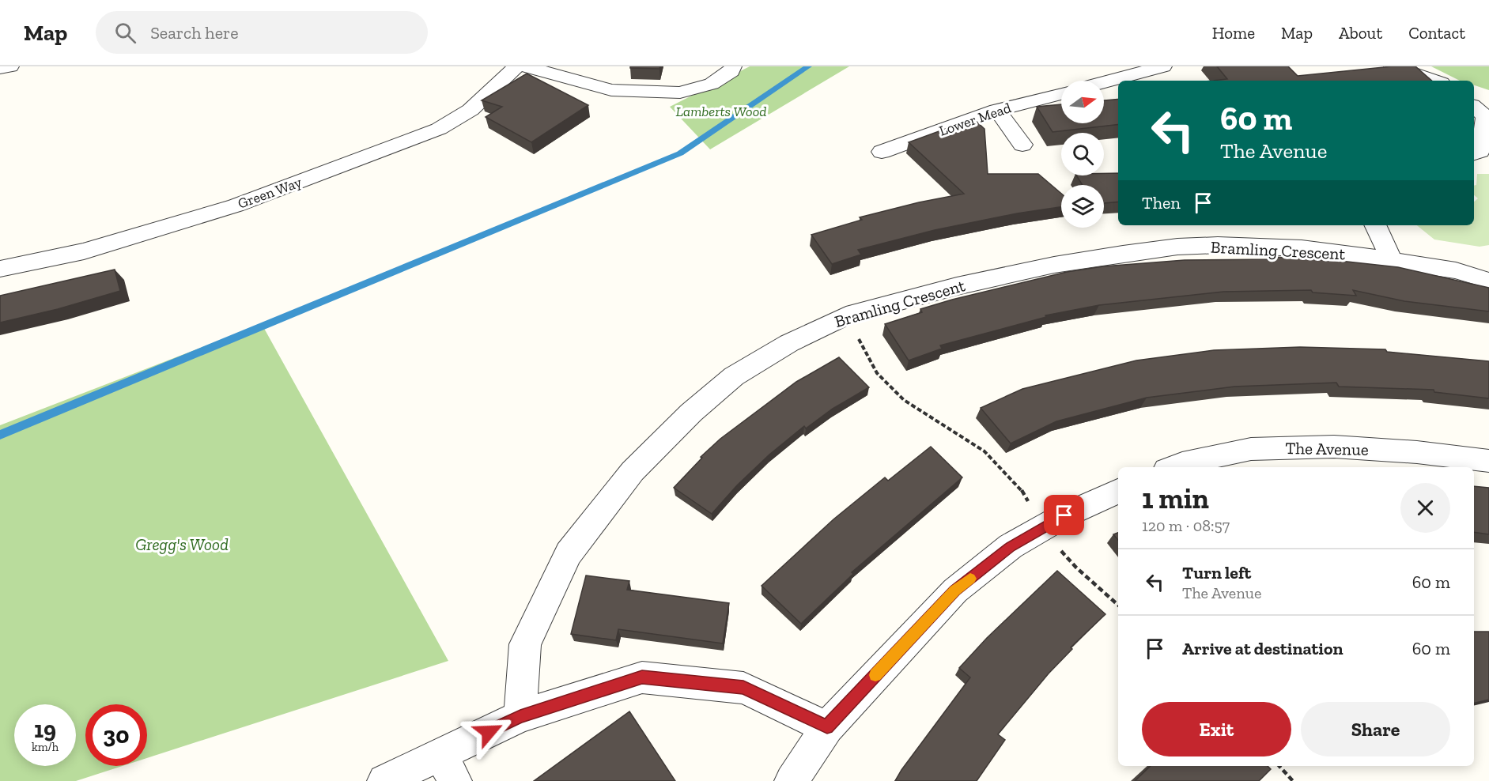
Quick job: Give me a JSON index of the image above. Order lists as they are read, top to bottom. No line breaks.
{"streets":{"street":["Lower Mead","Green Way","Bramling Crescent","The Avenue"]},"parks":["Lamberts Wood","Gregg's Wood"],"north":"right","page":{"header":"Map","search":"Search here","nav":["Home","Map","About","Contact"],"turn":["60 m","The Avenue"],"then":"Then","heading":["1 min","120 m · 08:57"],"list":[{"name":"Turn left","note":"The Avenue","value":"60 m"},{"name":"Arrive at destination","value":"60 m"}],"buttons":["Exit","Share"],"speed":"19 km/h","limit":"30"}}
